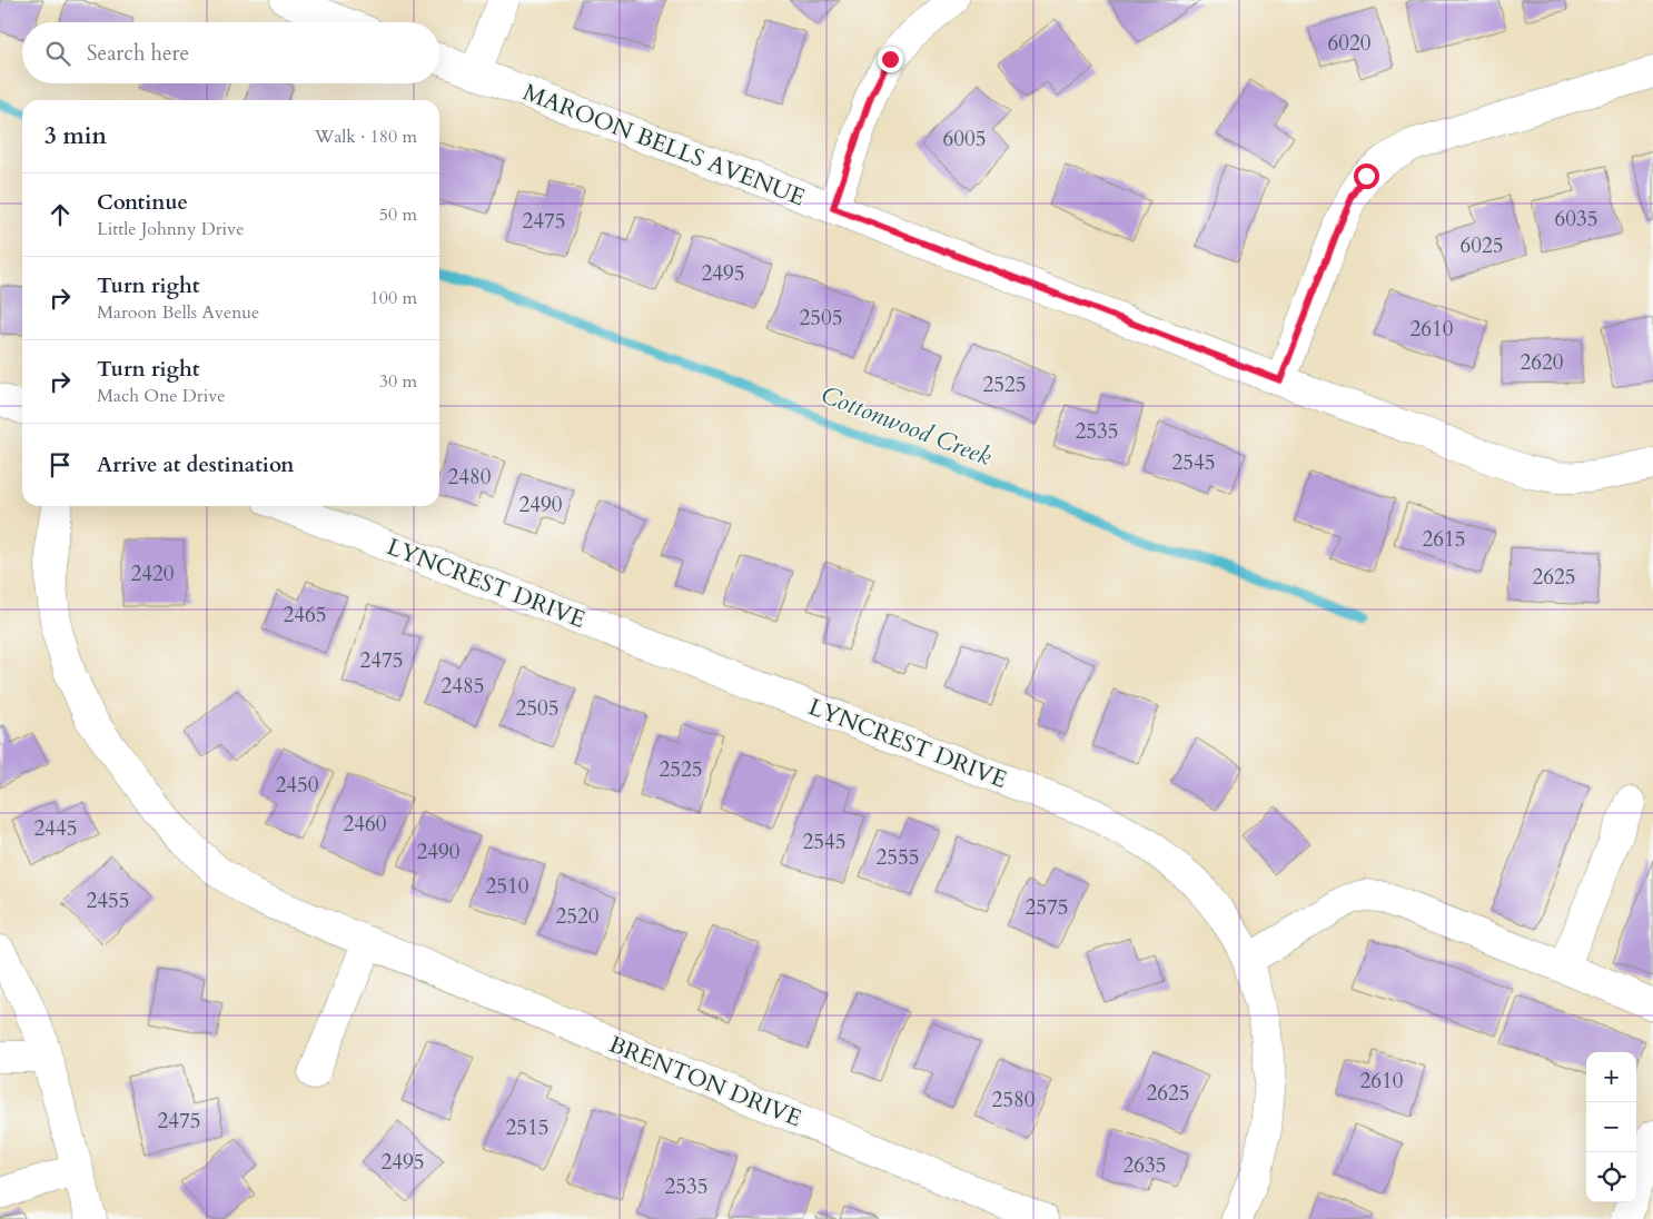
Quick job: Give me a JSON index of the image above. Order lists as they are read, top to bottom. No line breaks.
{"streets":{"street":["MAROON BELLS AVENUE","LYNCREST DRIVE","BRENTON DRIVE"]},"water":["Cottonwood Creek"],"house_numbers":["6020","6005","6035","2475","6025","2495","2505","2610","2620","2525","2535","2545","2480","2490","2615","2420","2625","2465","2475","2485","2505","2525","2450","2460","2445","2545","2490","2555","2510","2455","2575","2520","2610","2625","2580","2475","2515","2495","2635","2535"],"page":{"search":"Search here","heading":["3 min","Walk · 180 m"],"list":[["Continue","Little Johnny Drive","50 m"],["Turn right","Maroon Bells Avenue","100 m"],["Turn right","Mach One Drive","30 m"],"Arrive at destination"],"map_buttons":["+","−"]}}
